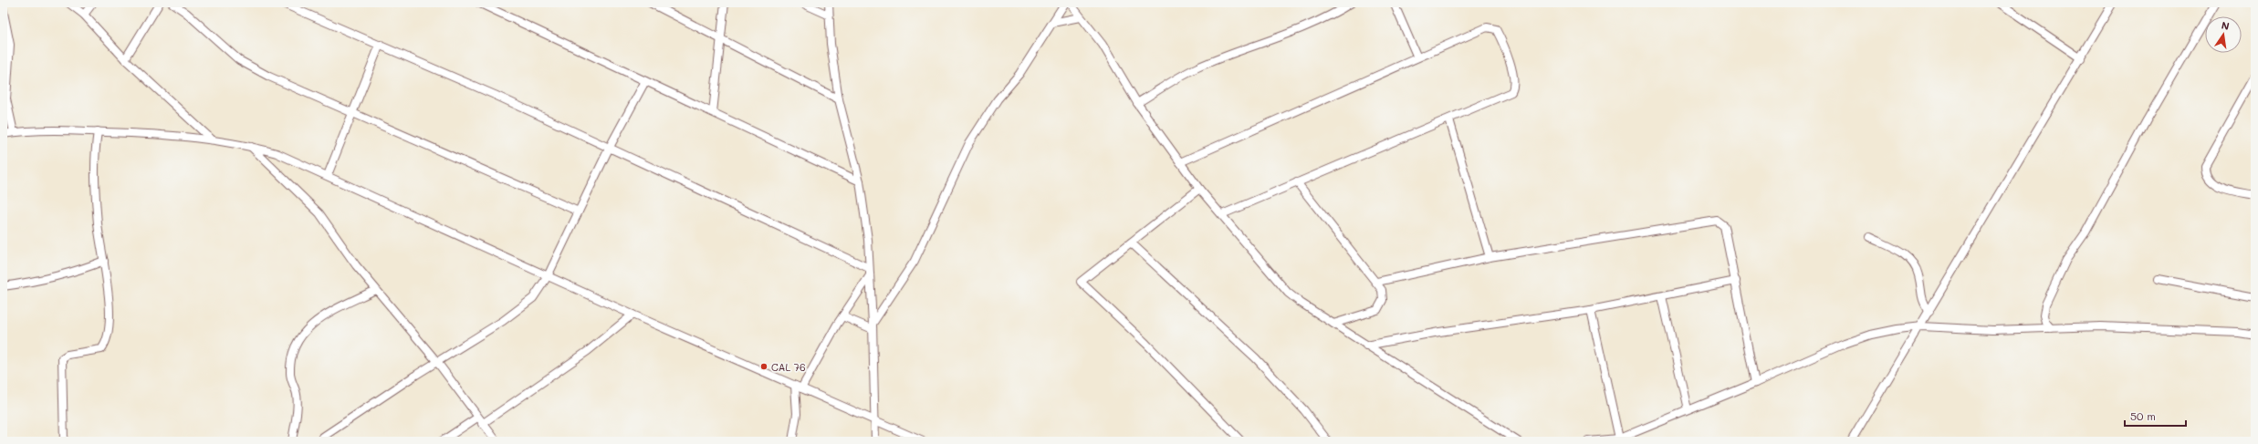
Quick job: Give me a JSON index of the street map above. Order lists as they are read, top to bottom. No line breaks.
{"places":["CAL 76"],"scale_bar":"50 m","north":"top"}
